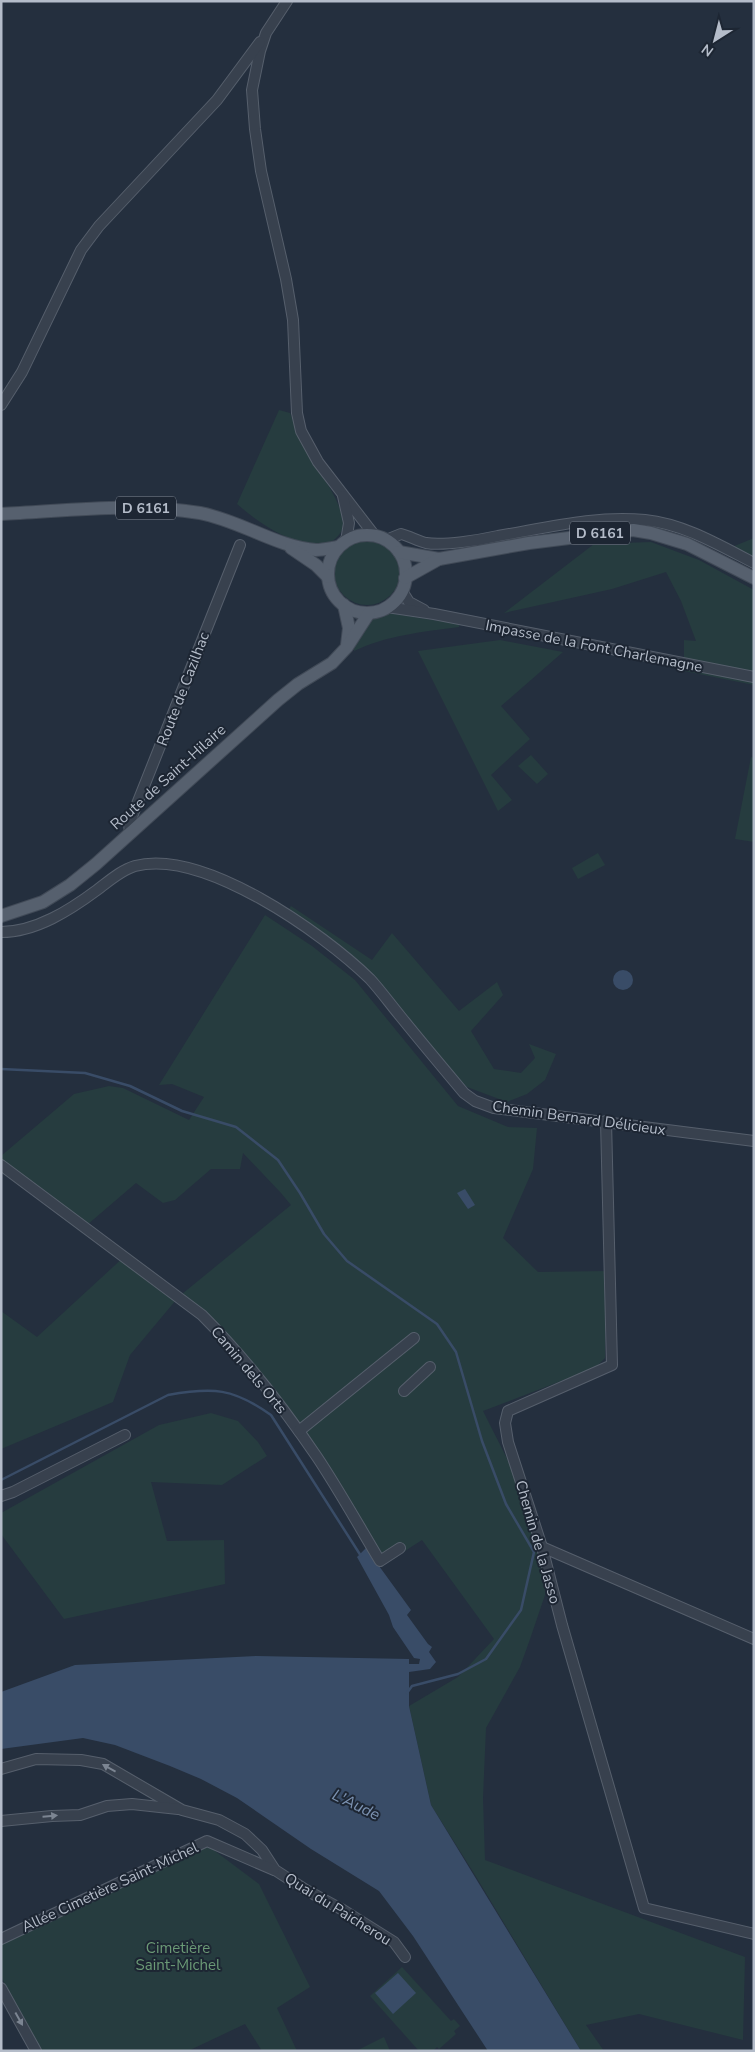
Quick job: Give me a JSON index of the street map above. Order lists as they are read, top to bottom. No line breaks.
{"streets":{"main road":["D 6161","Route de Saint-Hilaire"],"street":["Impasse de la Font Charlemagne","Route de Cazilhac","Chemin Bernard Délicieux","Camin dels Orts","Chemin de la Jasso","Allée Cimetière Saint-Michel","Quai du Paicherou"]},"crossings":[["D 6161","Route de Saint-Hilaire"],["Route de Cazilhac","Route de Saint-Hilaire"],["Chemin Bernard Délicieux","Chemin de la Jasso"],["Allée Cimetière Saint-Michel","Quai du Paicherou"]],"water":["L'Aude"],"parks":["Cimetière Saint-Michel"],"north":"bottom left"}
